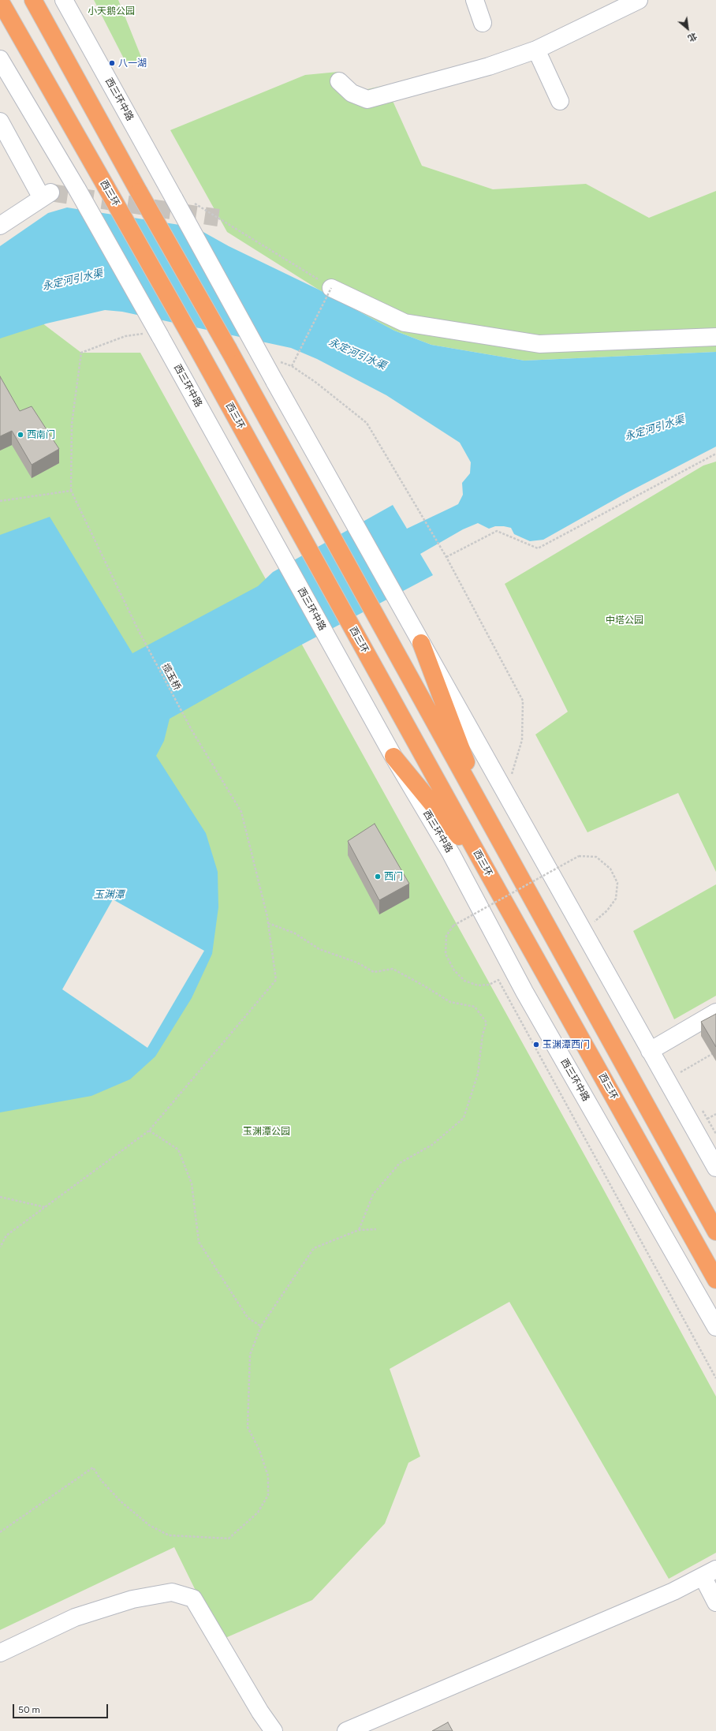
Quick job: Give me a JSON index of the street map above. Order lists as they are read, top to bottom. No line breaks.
{"streets":{"highway":["西三环"],"street":["西三环中路"],"path":["揽玉桥"]},"water":["永定河引水渠","玉渊潭"],"parks":["小天鹅公园","中塔公园","玉渊潭公园"],"places":["八一湖","西南门","西门","玉渊潭西门"],"scale_bar":"50 m","north":"bottom right"}
